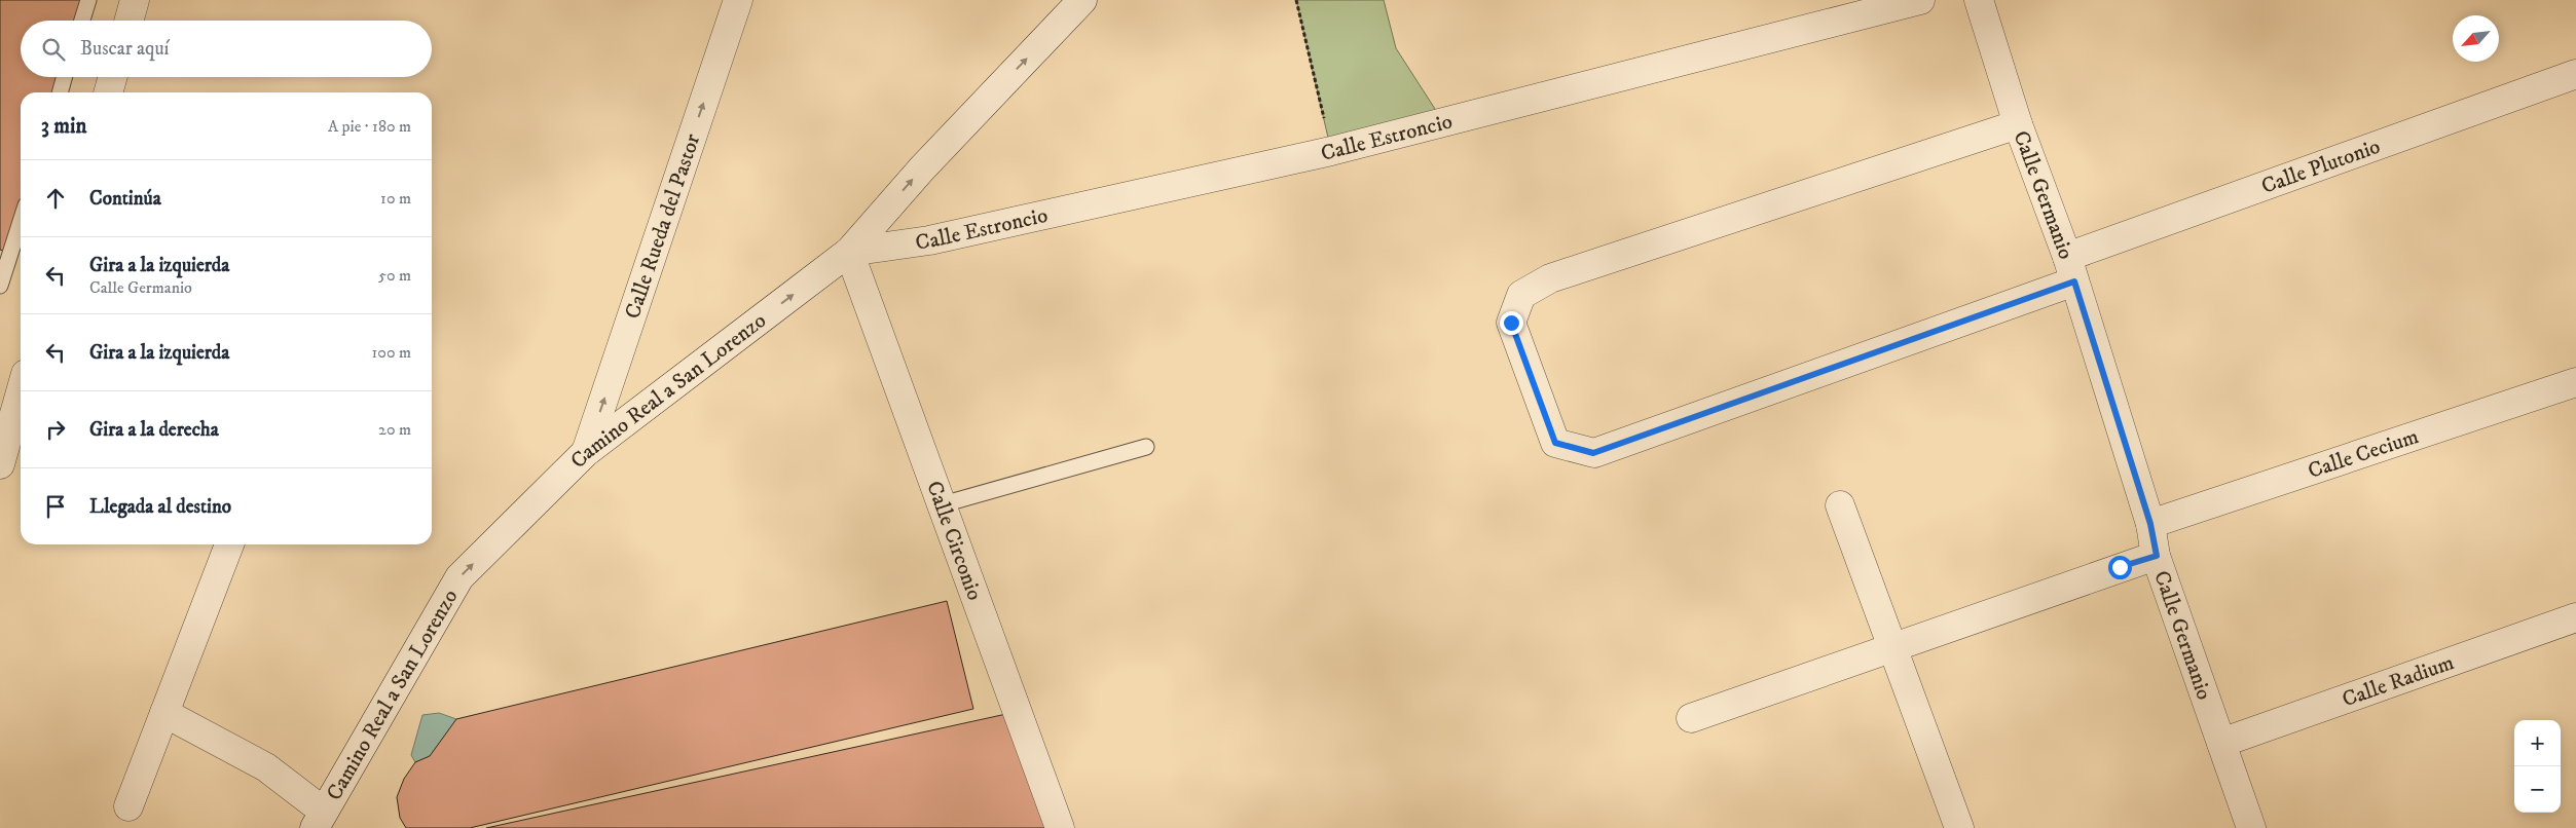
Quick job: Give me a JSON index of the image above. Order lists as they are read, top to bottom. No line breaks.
{"streets":{"street":["Calle Estroncio","Calle Plutonio","Calle Germanio","Calle Rueda del Pastor","Camino Real a San Lorenzo","Calle Cecium","Calle Circonio","Calle Radium"]},"crossings":[["Calle Estroncio","Camino Real a San Lorenzo"],["Calle Estroncio","Calle Circonio"],["Calle Plutonio","Calle Germanio"],["Calle Germanio","Calle Cecium"],["Calle Germanio","Calle Radium"],["Calle Rueda del Pastor","Camino Real a San Lorenzo"],["Camino Real a San Lorenzo","Calle Circonio"]],"one_way":["Calle Rueda del Pastor","Camino Real a San Lorenzo"],"north":"bottom left","page":{"search":"Buscar aquí","heading":["3 min","A pie · 180 m"],"list":[["Continúa","10 m"],["Gira a la izquierda","Calle Germanio","50 m"],["Gira a la izquierda","100 m"],["Gira a la derecha","20 m"],"Llegada al destino"],"map_buttons":["+","−"]}}
